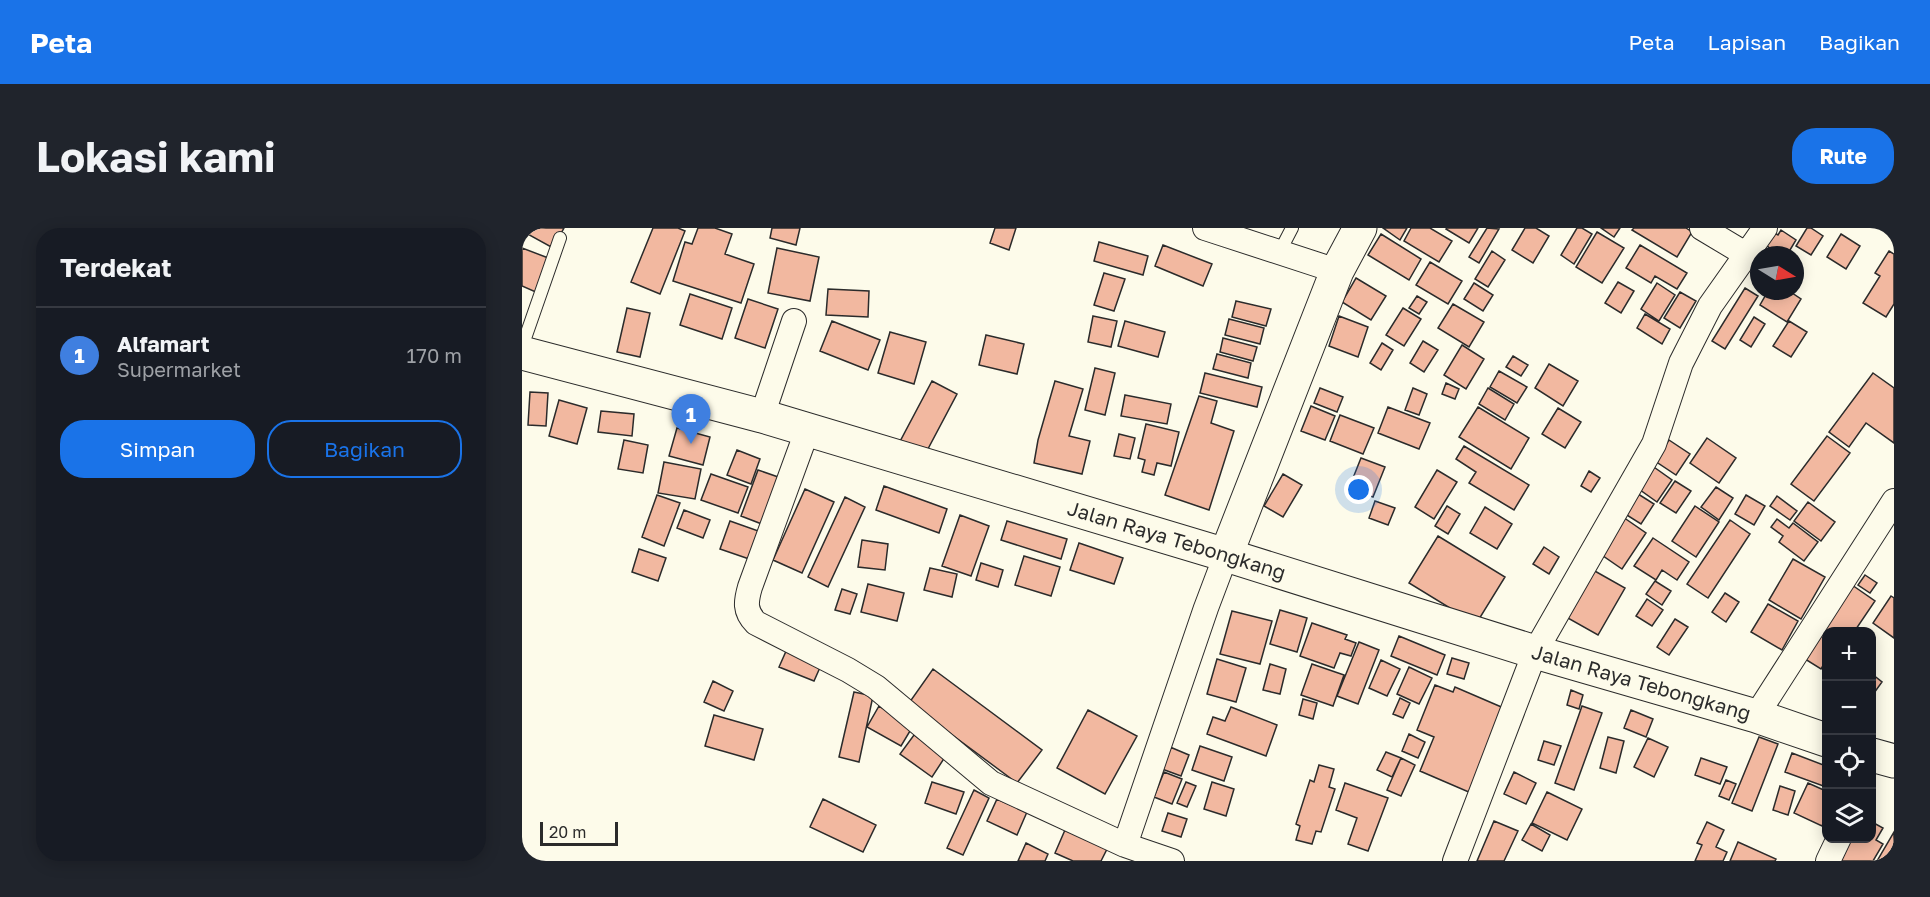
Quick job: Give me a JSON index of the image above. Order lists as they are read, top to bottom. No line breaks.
{"streets":{"main road":["Jalan Raya Tebongkang"]},"scale_bar":"20 m","north":"right","page":{"header":"Peta","nav":["Peta","Lapisan","Bagikan"],"buttons":["Rute",["Simpan","Bagikan"]],"title":"Lokasi kami","heading":"Terdekat","list":[{"mark":"1","name":"Alfamart","note":"Supermarket","value":"170 m"}],"pins":"1","map_buttons":["+","−"],"scale":"20 m"}}
